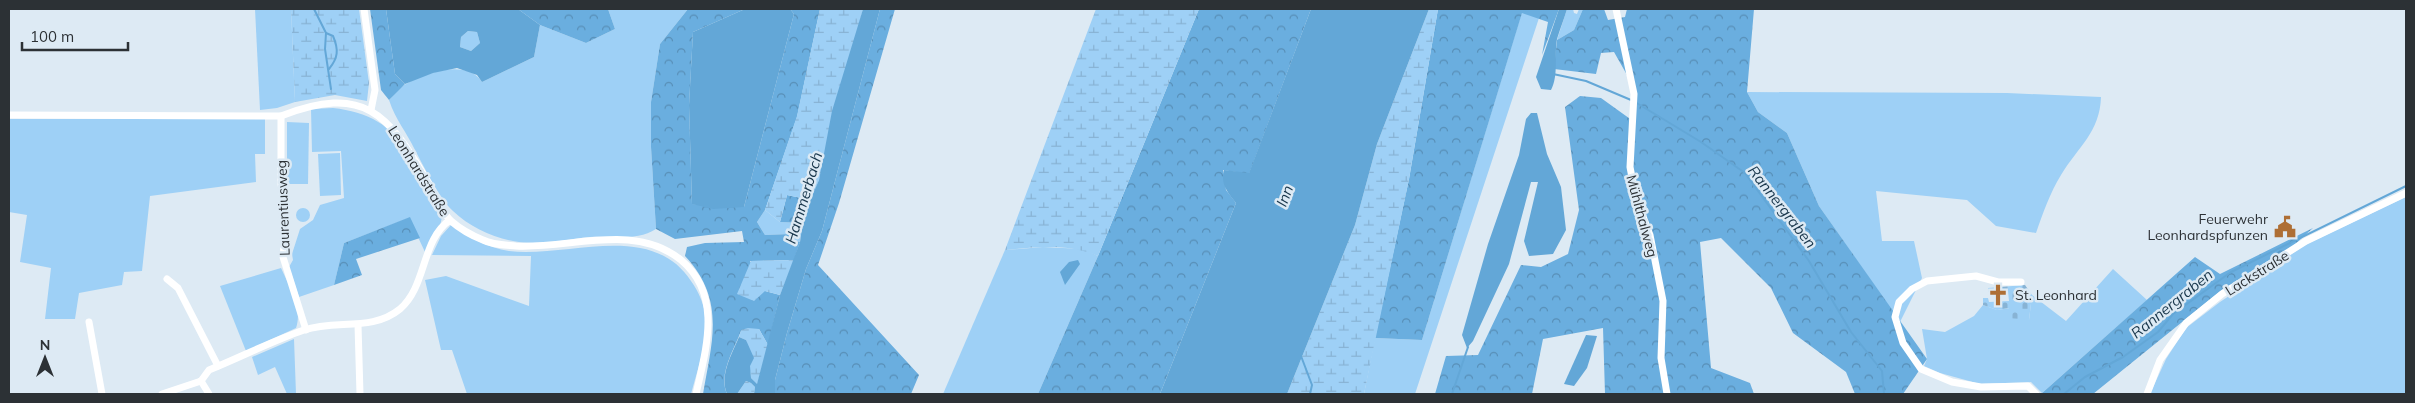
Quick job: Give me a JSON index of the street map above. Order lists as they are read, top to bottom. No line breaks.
{"streets":{"street":["Leonhardstraße","Laurentiusweg","Mühlthalweg","Lackstraße"]},"crossings":[["Leonhardstraße","Laurentiusweg"]],"water":["Inn","Hammerbach","Rannergraben"],"places":{"public building":["Feuerwehr Leonhardspfunzen"],"church":["St. Leonhard"]},"scale_bar":"100 m","north":"top"}
